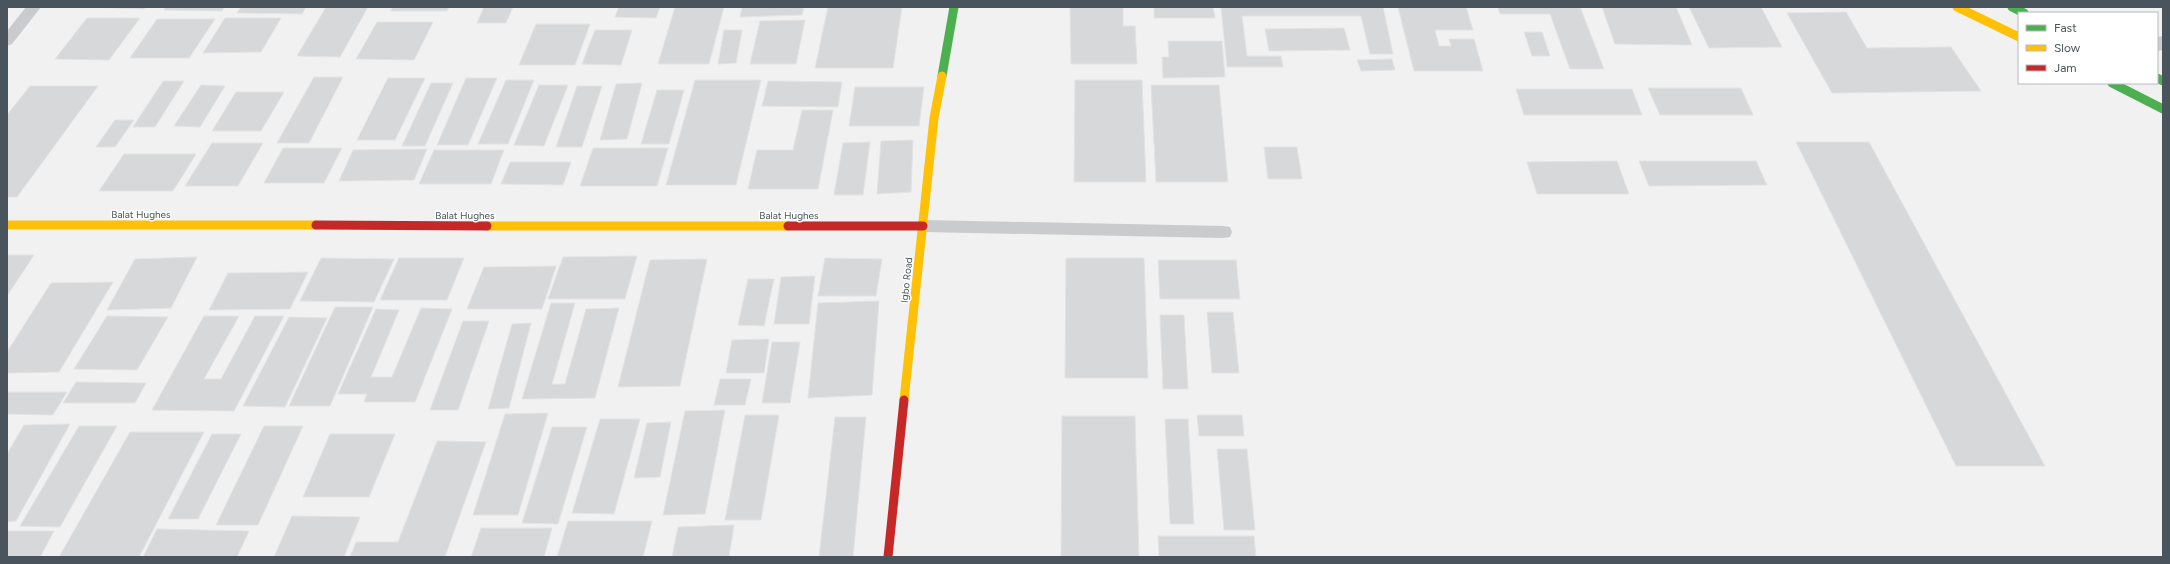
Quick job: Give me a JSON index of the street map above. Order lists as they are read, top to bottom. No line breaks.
{"streets":{"street":["Balat Hughes","Igbo Road"]},"crossings":[["Balat Hughes","Igbo Road"]],"legend":["Fast","Slow","Jam"]}
